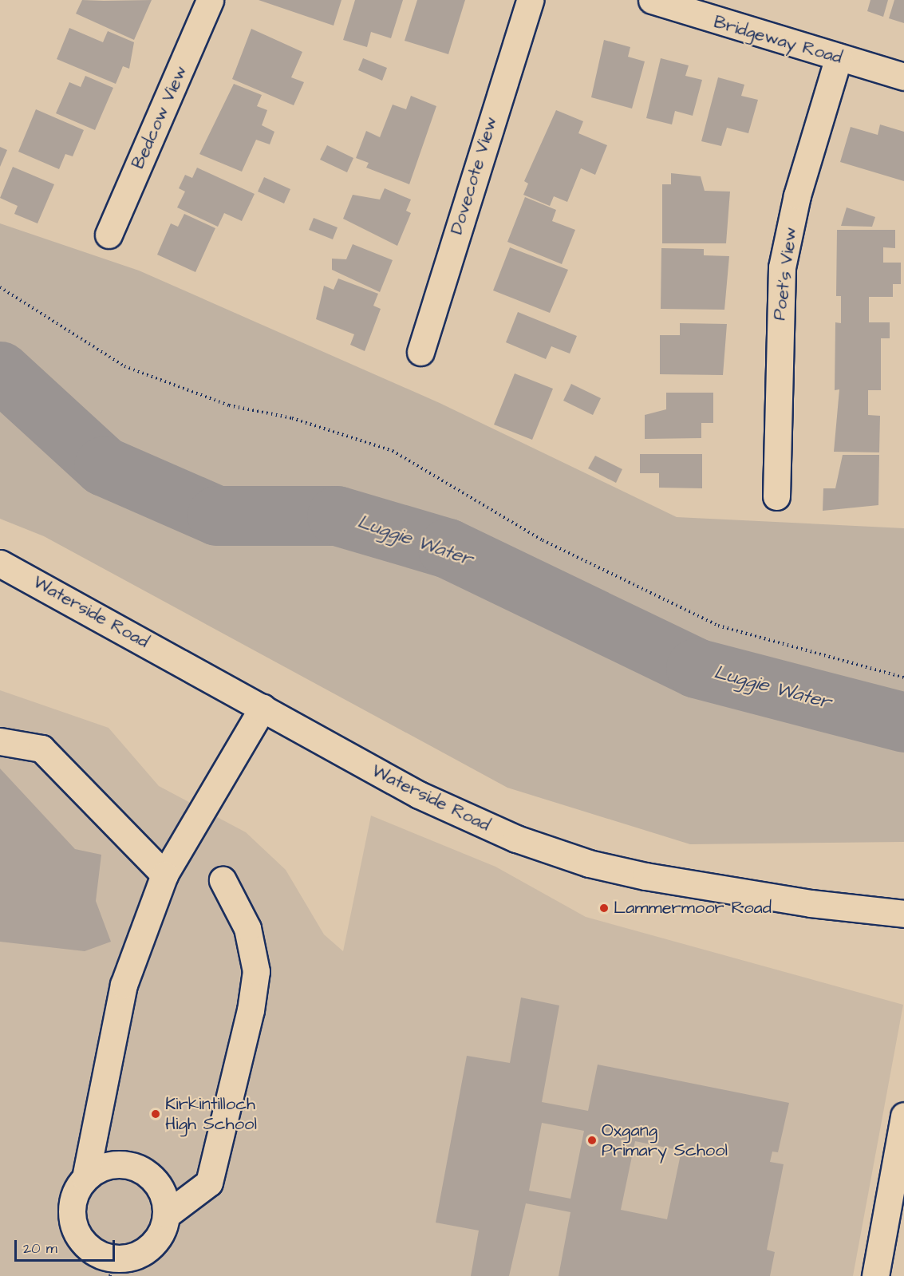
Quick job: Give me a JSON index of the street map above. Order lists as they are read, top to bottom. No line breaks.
{"streets":{"street":["Bridgeway Road","Bedcow View","Dovecote View","Poet's View","Waterside Road"]},"crossings":[["Bridgeway Road","Poet's View"]],"water":["Luggie Water"],"places":["Lammermoor Road","Kirkintilloch High School","Oxgang Primary School"],"scale_bar":"20 m"}
